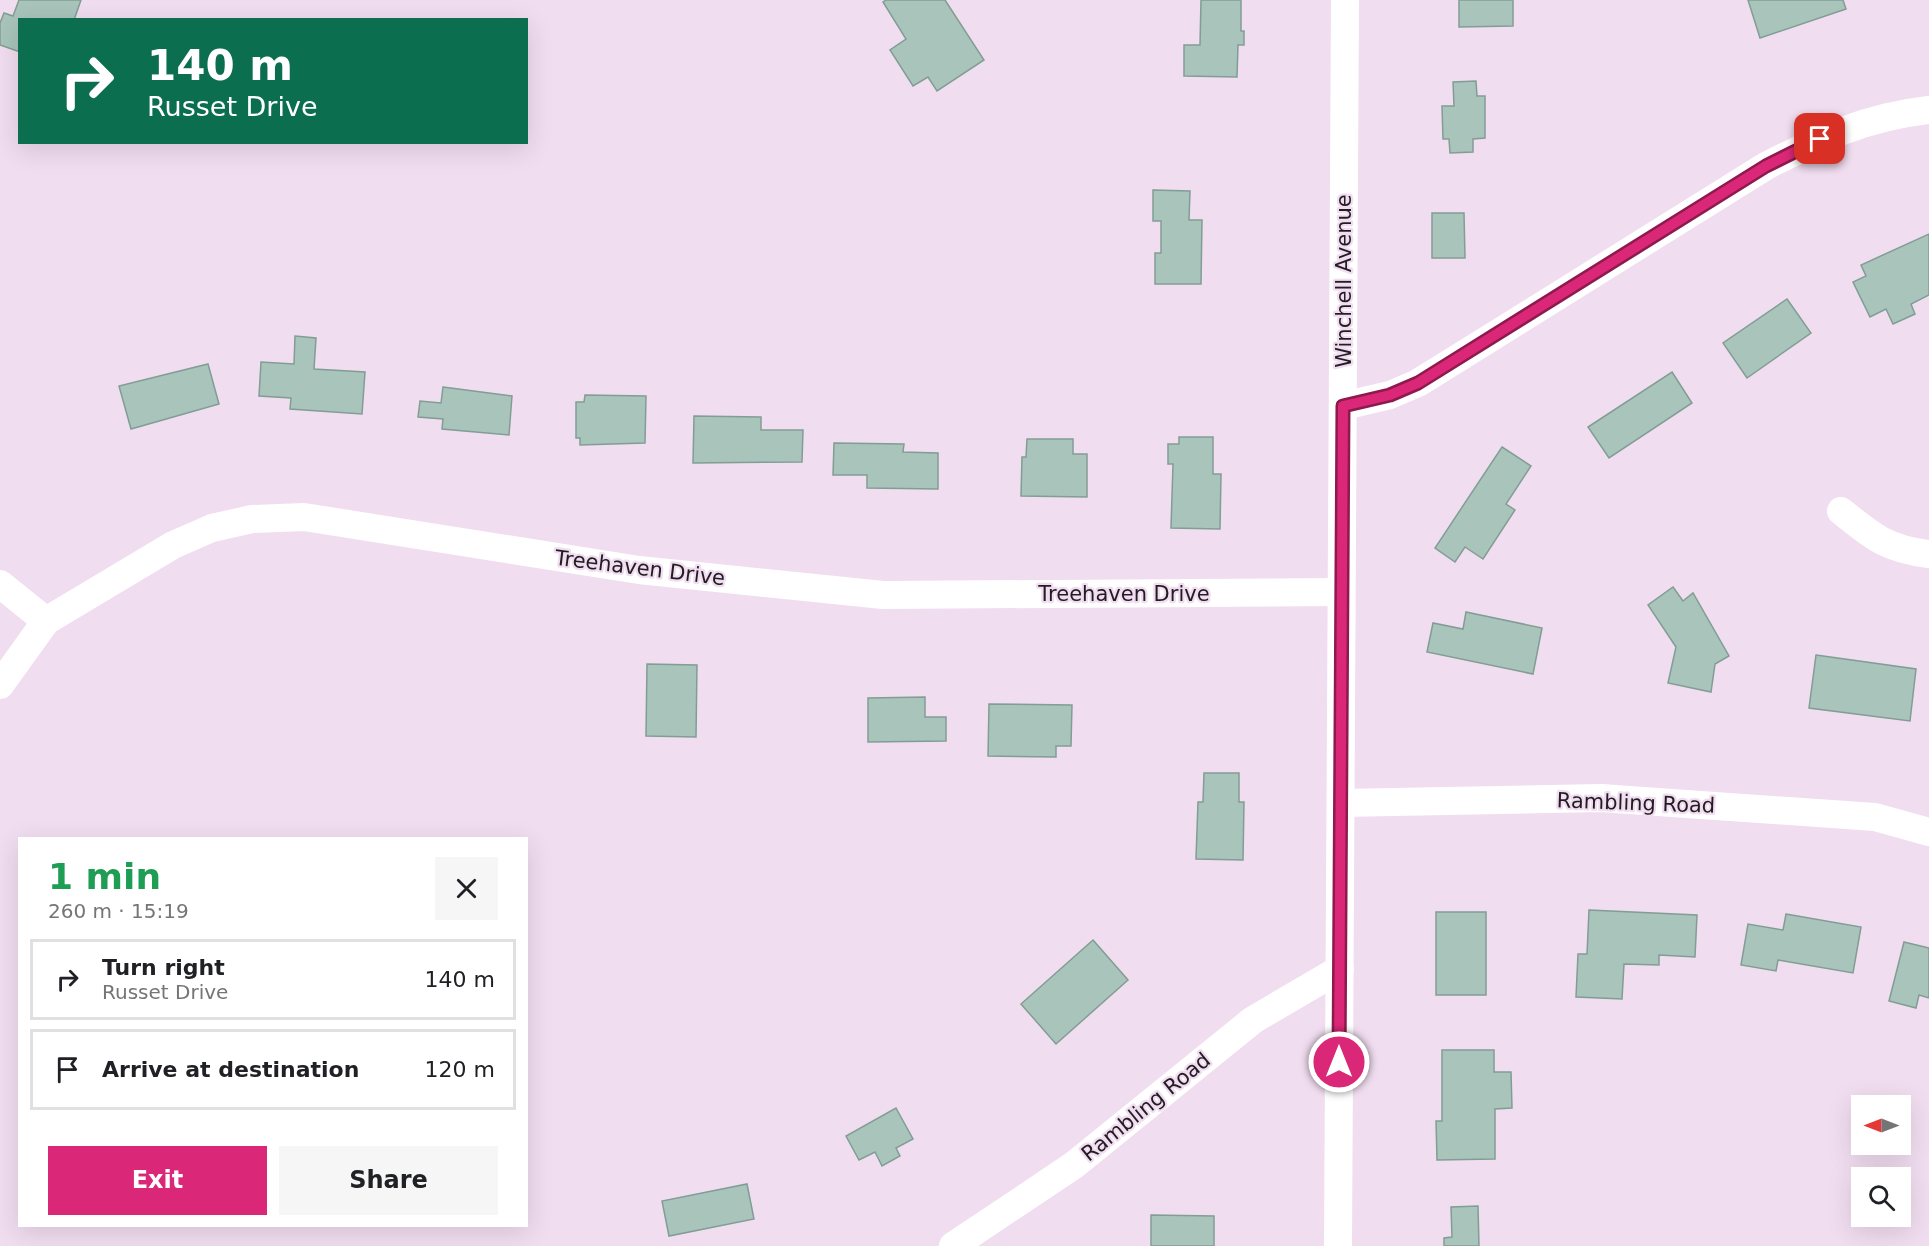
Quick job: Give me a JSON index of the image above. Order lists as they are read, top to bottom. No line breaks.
{"streets":{"street":["Winchell Avenue","Treehaven Drive","Rambling Road"]},"crossings":[["Winchell Avenue","Treehaven Drive"],["Winchell Avenue","Rambling Road"]],"north":"left","page":{"turn":["140 m","Russet Drive"],"heading":["1 min","260 m · 15:19"],"list":[{"name":"Turn right","note":"Russet Drive","value":"140 m"},{"name":"Arrive at destination","value":"120 m"}],"buttons":["Exit","Share"]}}
